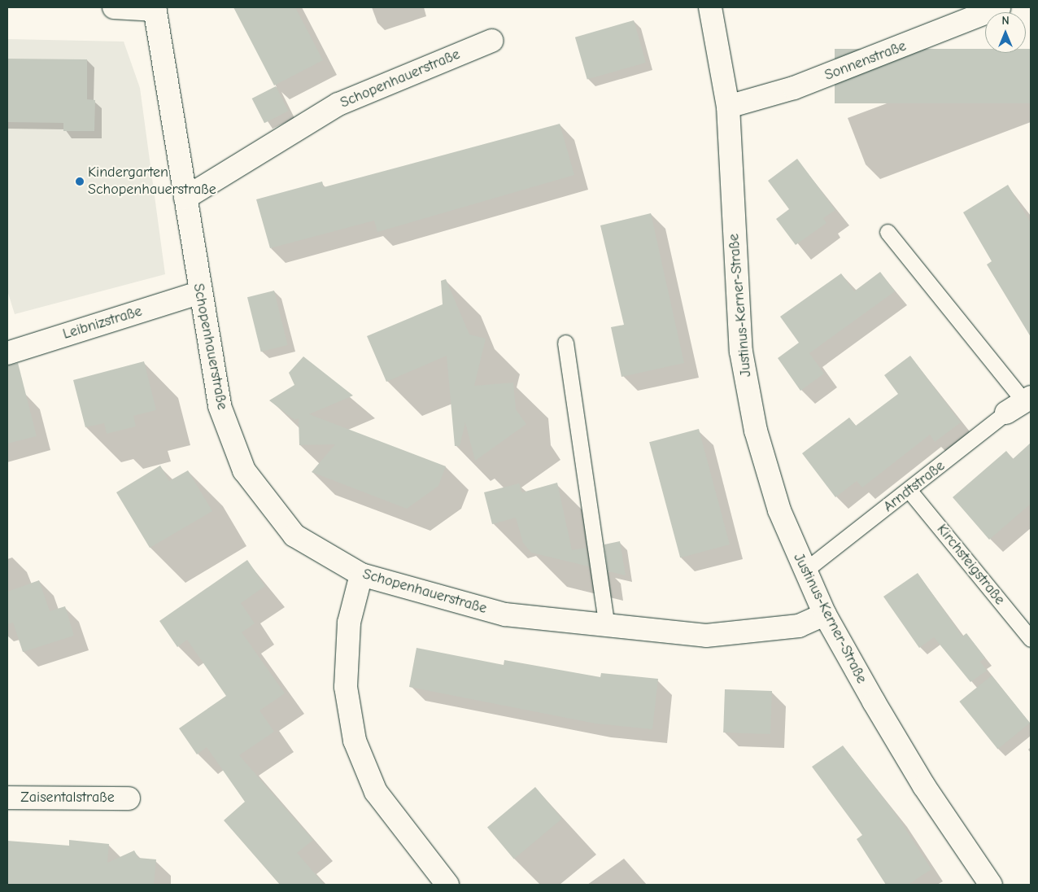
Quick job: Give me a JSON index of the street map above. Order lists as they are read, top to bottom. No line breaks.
{"streets":{"street":["Sonnenstraße","Schopenhauerstraße","Justinus-Kerner-Straße","Leibnizstraße","Zaisentalstraße"],"lane":["Arndtstraße","Kirchsteigstraße"]},"crossings":[["Sonnenstraße","Justinus-Kerner-Straße"],["Schopenhauerstraße","Justinus-Kerner-Straße"],["Schopenhauerstraße","Leibnizstraße"],["Justinus-Kerner-Straße","Arndtstraße"],["Arndtstraße","Kirchsteigstraße"]],"places":["Kindergarten Schopenhauerstraße"],"north":"top"}
